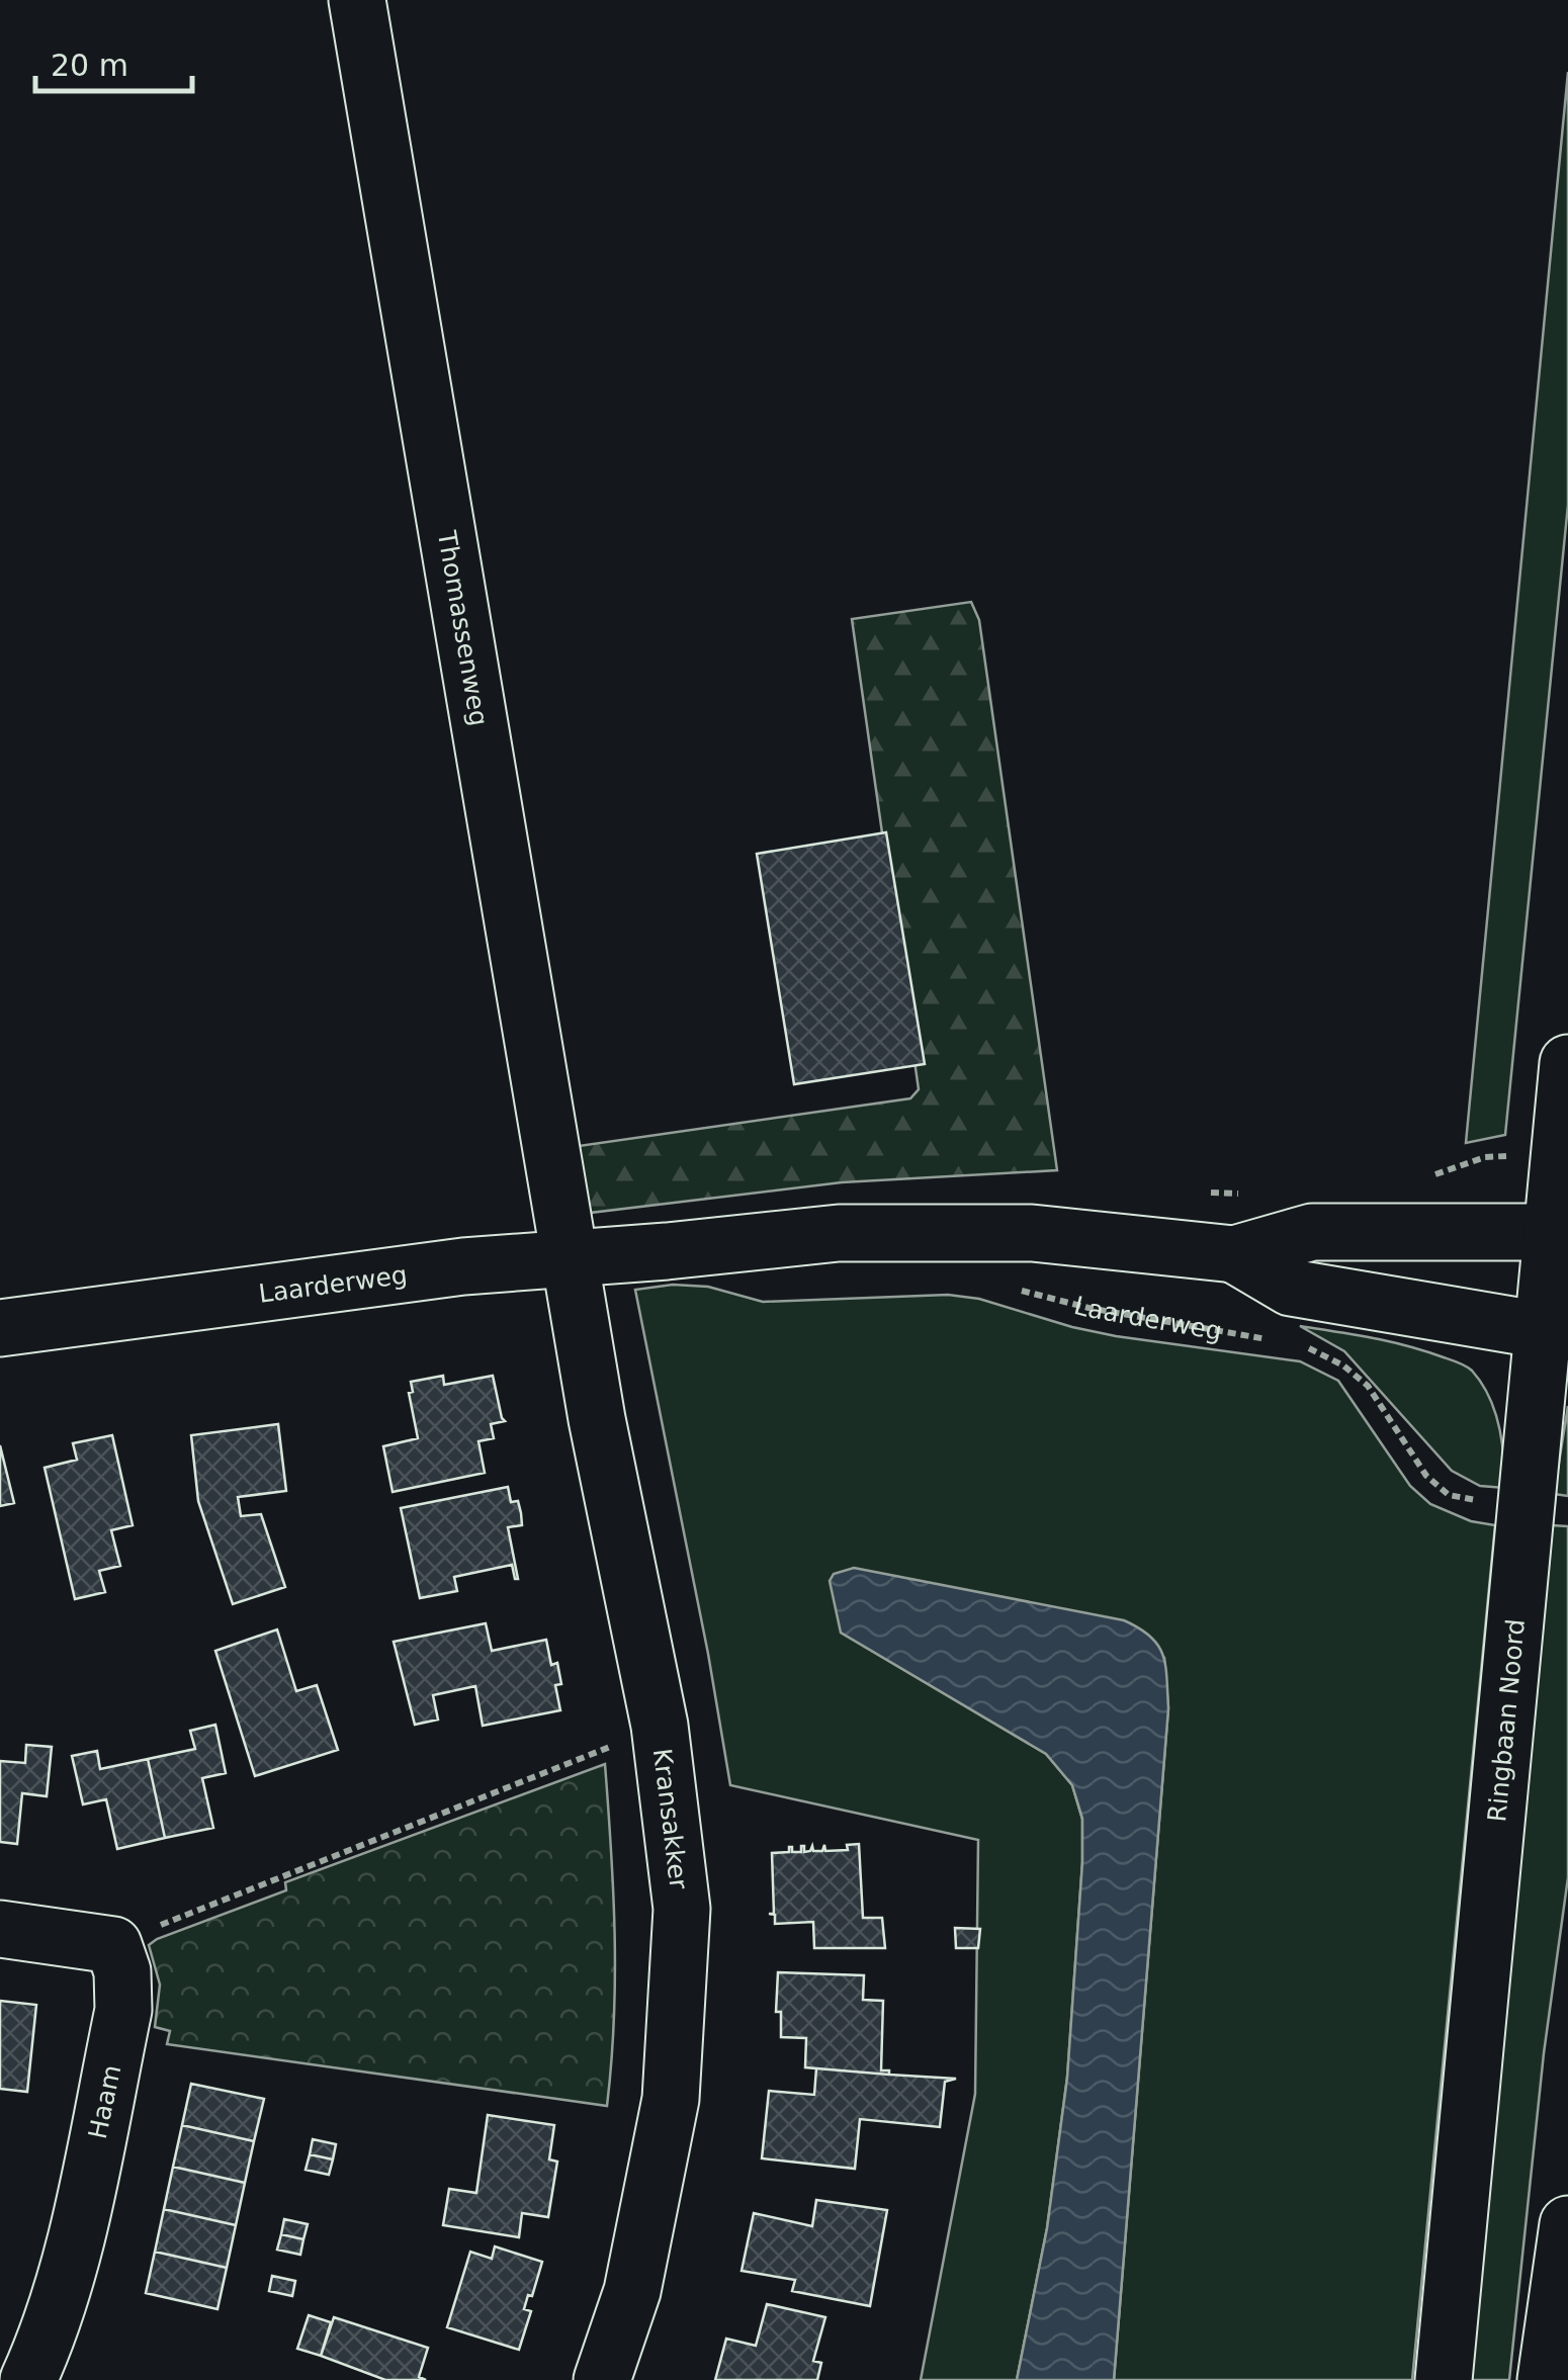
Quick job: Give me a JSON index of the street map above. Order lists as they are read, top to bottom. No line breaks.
{"streets":{"street":["Thomassenweg","Laarderweg","Ringbaan Noord","Kransakker","Haam"]},"crossings":[["Thomassenweg","Laarderweg"],["Thomassenweg","Kransakker"],["Laarderweg","Ringbaan Noord"],["Laarderweg","Kransakker"]],"scale_bar":"20 m"}
